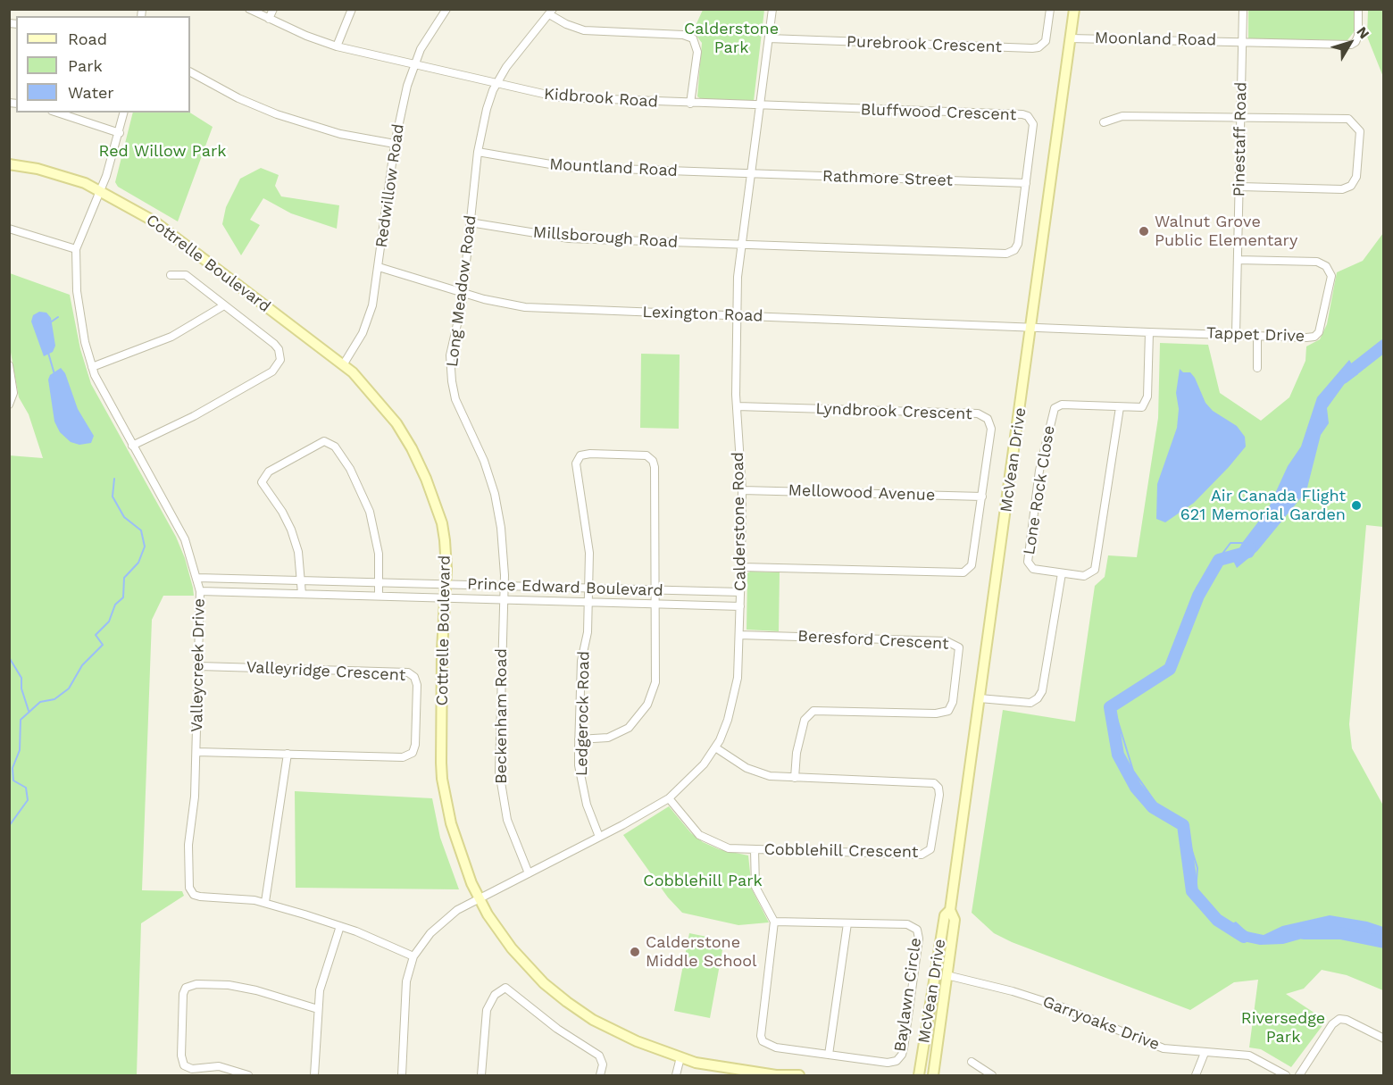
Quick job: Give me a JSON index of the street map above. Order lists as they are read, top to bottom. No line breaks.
{"streets":{"main road":["Cottrelle Boulevard","McVean Drive"],"street":["Moonland Road","Purebrook Crescent","Kidbrook Road","Bluffwood Crescent","Pinestaff Road","Mountland Road","Rathmore Street","Redwillow Road","Millsborough Road","Long Meadow Road","Lexington Road","Tappet Drive","Lyndbrook Crescent","Lone Rock Close","Mellowood Avenue","Calderstone Road","Prince Edward Boulevard","Beresford Crescent","Valleycreek Drive","Valleyridge Crescent","Ledgerock Road","Beckenham Road","Cobblehill Crescent","Baylawn Circle","Garryoaks Drive"]},"crossings":[["Moonland Road","Pinestaff Road"],["Moonland Road","McVean Drive"],["Purebrook Crescent","Calderstone Road"],["Kidbrook Road","Bluffwood Crescent"],["Kidbrook Road","Redwillow Road"],["Kidbrook Road","Long Meadow Road"],["Kidbrook Road","Calderstone Road"],["Bluffwood Crescent","Rathmore Street"],["Bluffwood Crescent","Millsborough Road"],["Bluffwood Crescent","Calderstone Road"],["Pinestaff Road","Tappet Drive"],["Mountland Road","Rathmore Street"],["Mountland Road","Long Meadow Road"],["Mountland Road","Calderstone Road"],["Rathmore Street","Calderstone Road"],["Redwillow Road","Cottrelle Boulevard"],["Redwillow Road","Lexington Road"],["Millsborough Road","Long Meadow Road"],["Millsborough Road","Calderstone Road"],["Cottrelle Boulevard","Calderstone Road"],["Cottrelle Boulevard","Prince Edward Boulevard"],["Cottrelle Boulevard","Valleycreek Drive"],["Long Meadow Road","Lexington Road"],["Long Meadow Road","Prince Edward Boulevard"],["Long Meadow Road","Beckenham Road"],["Lexington Road","Tappet Drive"],["Lexington Road","McVean Drive"],["Lexington Road","Calderstone Road"],["Tappet Drive","McVean Drive"],["Tappet Drive","Lone Rock Close"],["Lyndbrook Crescent","Mellowood Avenue"],["Lyndbrook Crescent","Calderstone Road"],["McVean Drive","Garryoaks Drive"],["Mellowood Avenue","Calderstone Road"],["Calderstone Road","Prince Edward Boulevard"],["Calderstone Road","Beresford Crescent"],["Calderstone Road","Valleycreek Drive"],["Calderstone Road","Ledgerock Road"],["Calderstone Road","Beckenham Road"],["Calderstone Road","Cobblehill Crescent"],["Prince Edward Boulevard","Valleycreek Drive"],["Prince Edward Boulevard","Ledgerock Road"],["Prince Edward Boulevard","Beckenham Road"],["Beresford Crescent","Cobblehill Crescent"],["Valleycreek Drive","Valleyridge Crescent"]],"parks":["Calderstone Park","Red Willow Park","Cobblehill Park","Riversedge Park"],"places":["Walnut Grove Public Elementary","Air Canada Flight 621 Memorial Garden","Calderstone Middle School"],"legend":["Road","Park","Water"],"north":"top right"}
